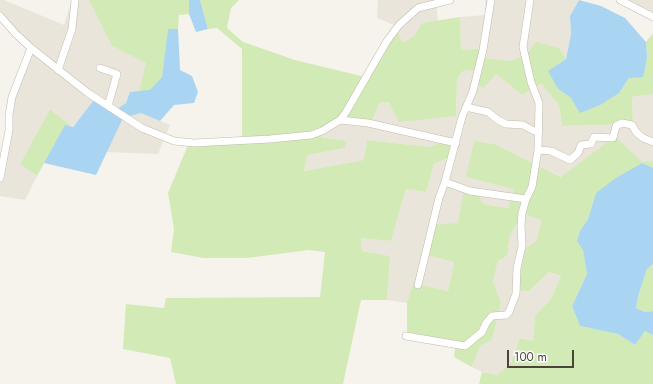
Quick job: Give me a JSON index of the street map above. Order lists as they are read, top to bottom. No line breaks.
{"scale_bar":"100 m"}
